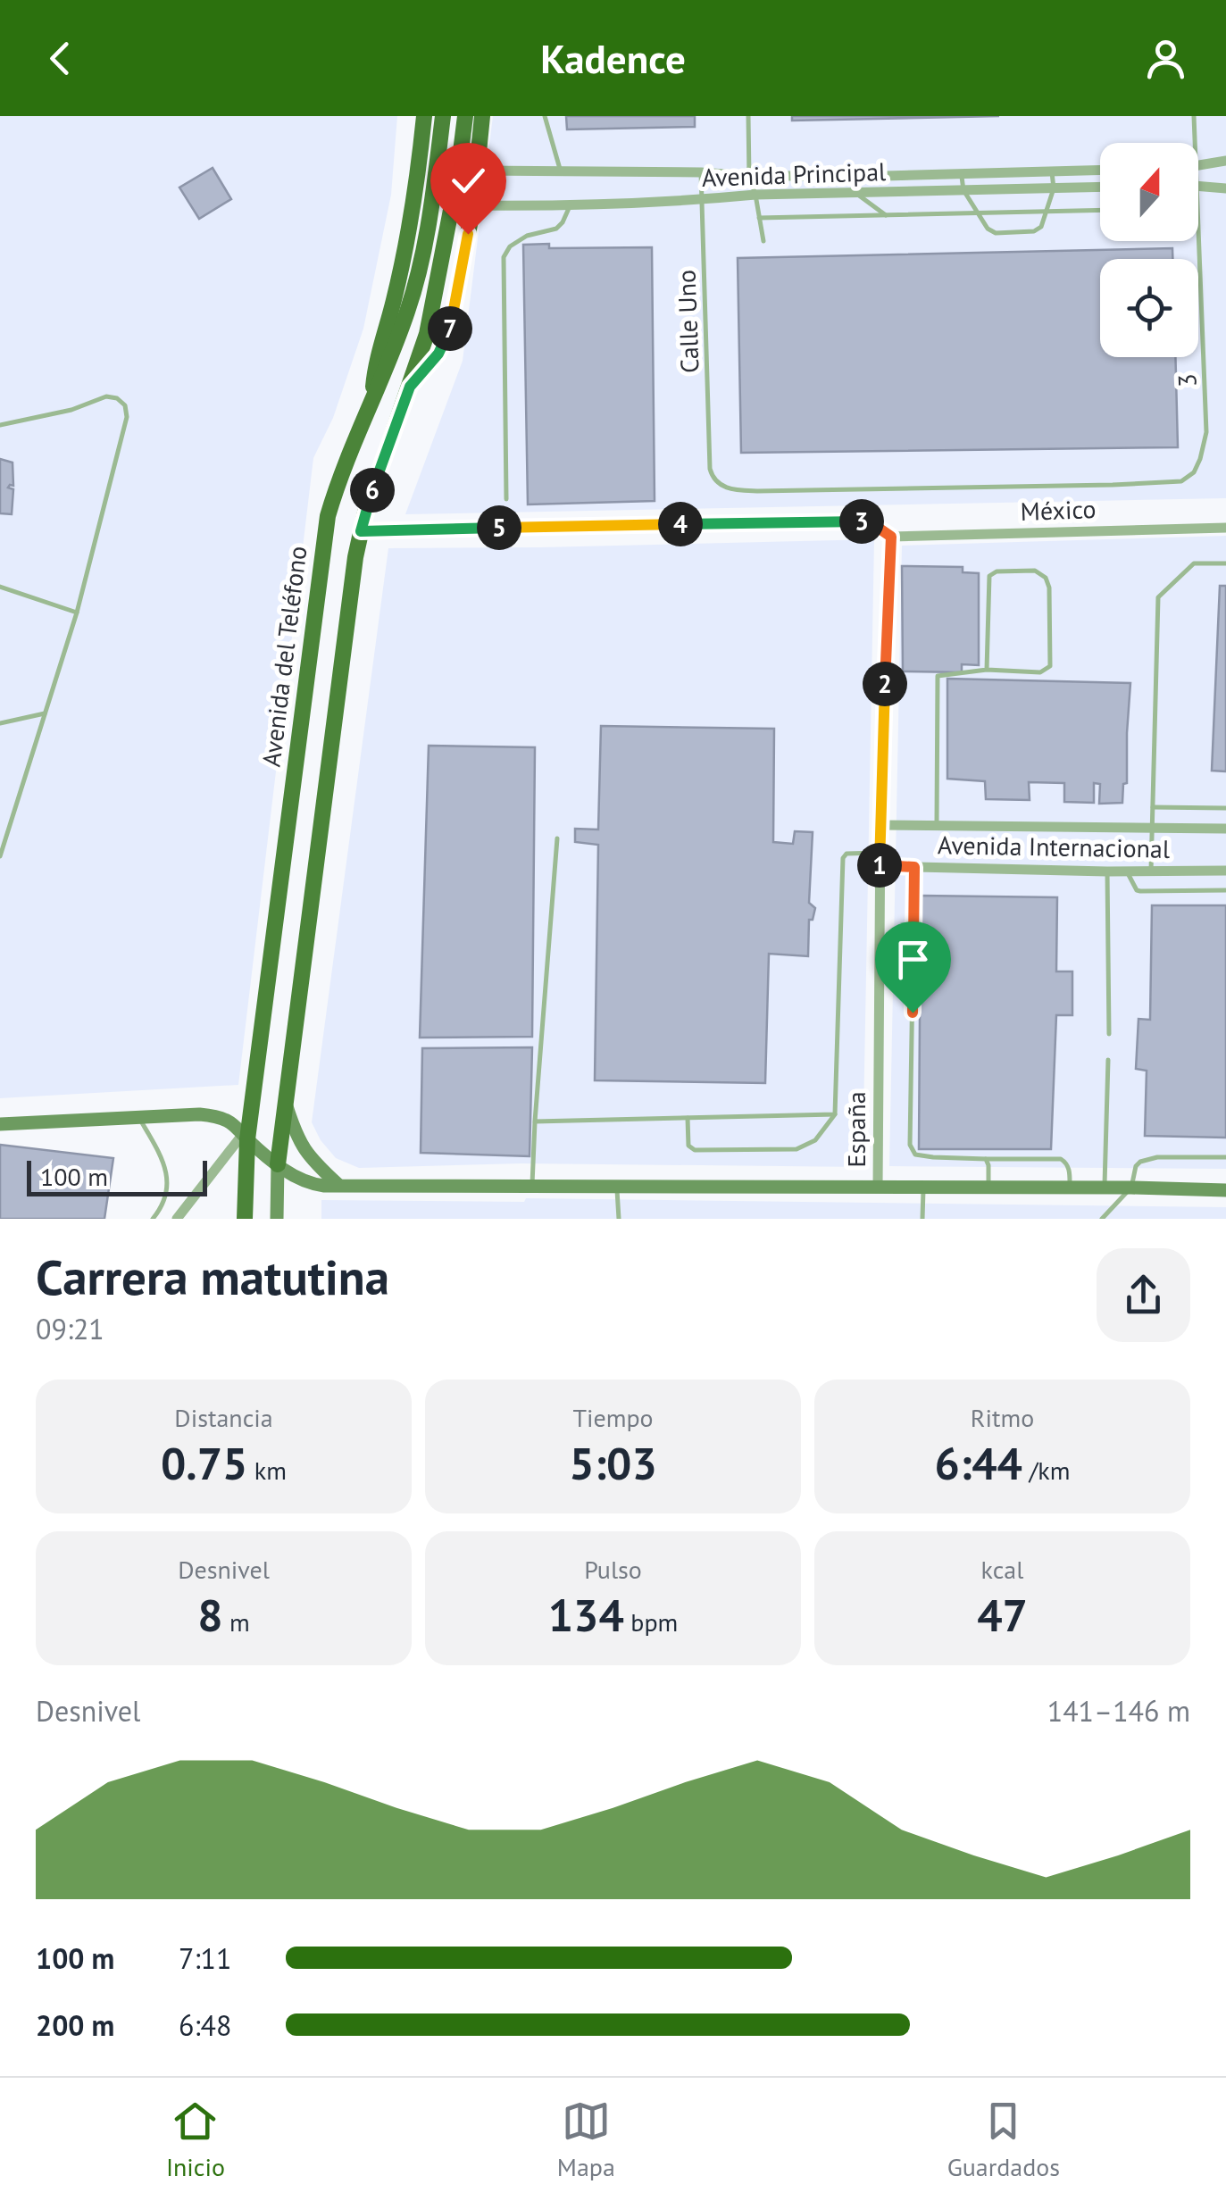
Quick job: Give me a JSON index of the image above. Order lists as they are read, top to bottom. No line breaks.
{"streets":{"main road":["Avenida del Teléfono"],"street":["Avenida Principal","México","Avenida Internacional","España"],"lane":["Calle Uno","3"]},"crossings":[["Avenida Principal","Calle Uno"],["Calle Uno","3"],["México","España"],["Avenida Internacional","España"]],"scale_bar":"100 m","north":"top","page":{"header":"Kadence","pins":["7","6","3","4","5","2","1"],"scale":"100 m","heading":["Carrera matutina","09:21"],"stats":[["Distancia","0.75 km"],["Tiempo","5:03"],["Ritmo","6:44 /km"],["Desnivel","8 m"],["Pulso","134 bpm"],["kcal","47"]],"chart":["Desnivel","141–146 m"],"list":[{"name":"100 m","note":"7:11"},{"name":"200 m","note":"6:48"}],"tabs":["Inicio","Mapa","Guardados"]}}
